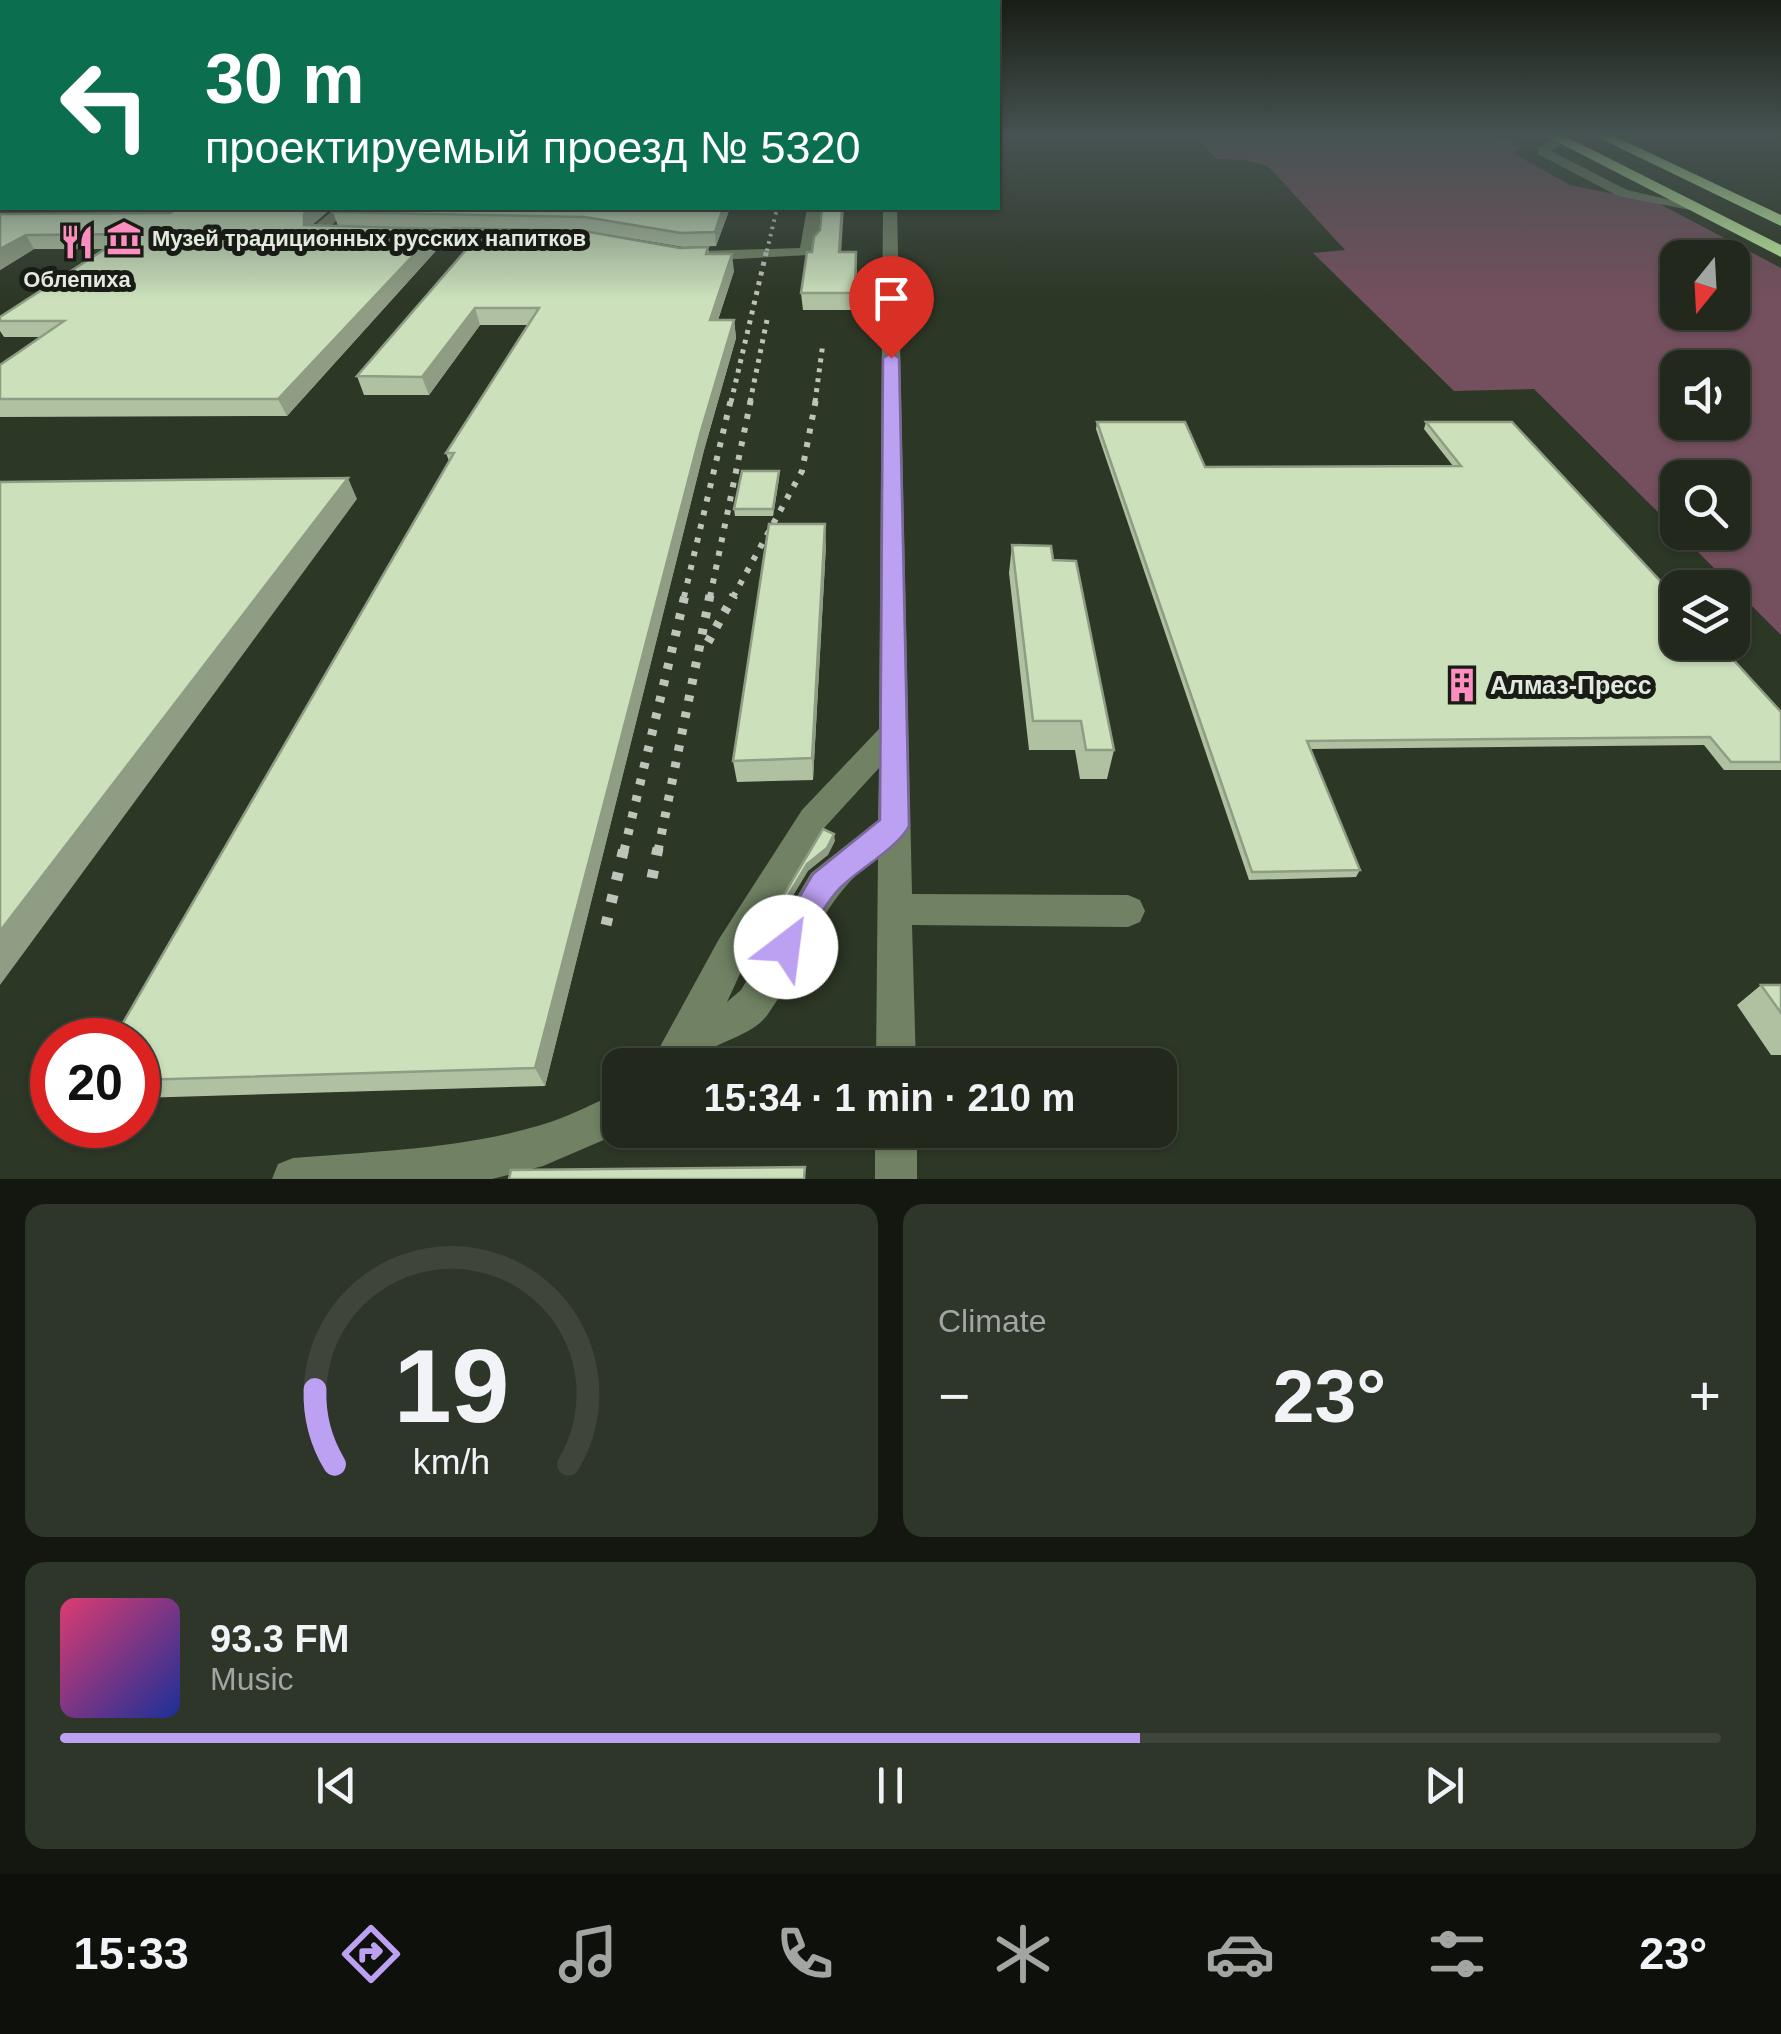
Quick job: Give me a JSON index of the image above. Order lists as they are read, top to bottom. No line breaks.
{"places":{"museum":["Музей традиционных русских напитков"],"restaurant":["Облепиха"],"building":["Алмаз-Пресс"]},"north":"bottom","page":{"turn":["30 m","проектируемый проезд № 5320"],"limit":"20","trip":"15:34 · 1 min · 210 m","tile":"Climate","heat":["−","23°","+"],"song":["93.3 FM","Music"],"tabs":["15:33","23°"],"gauge":["19","km/h"]}}
